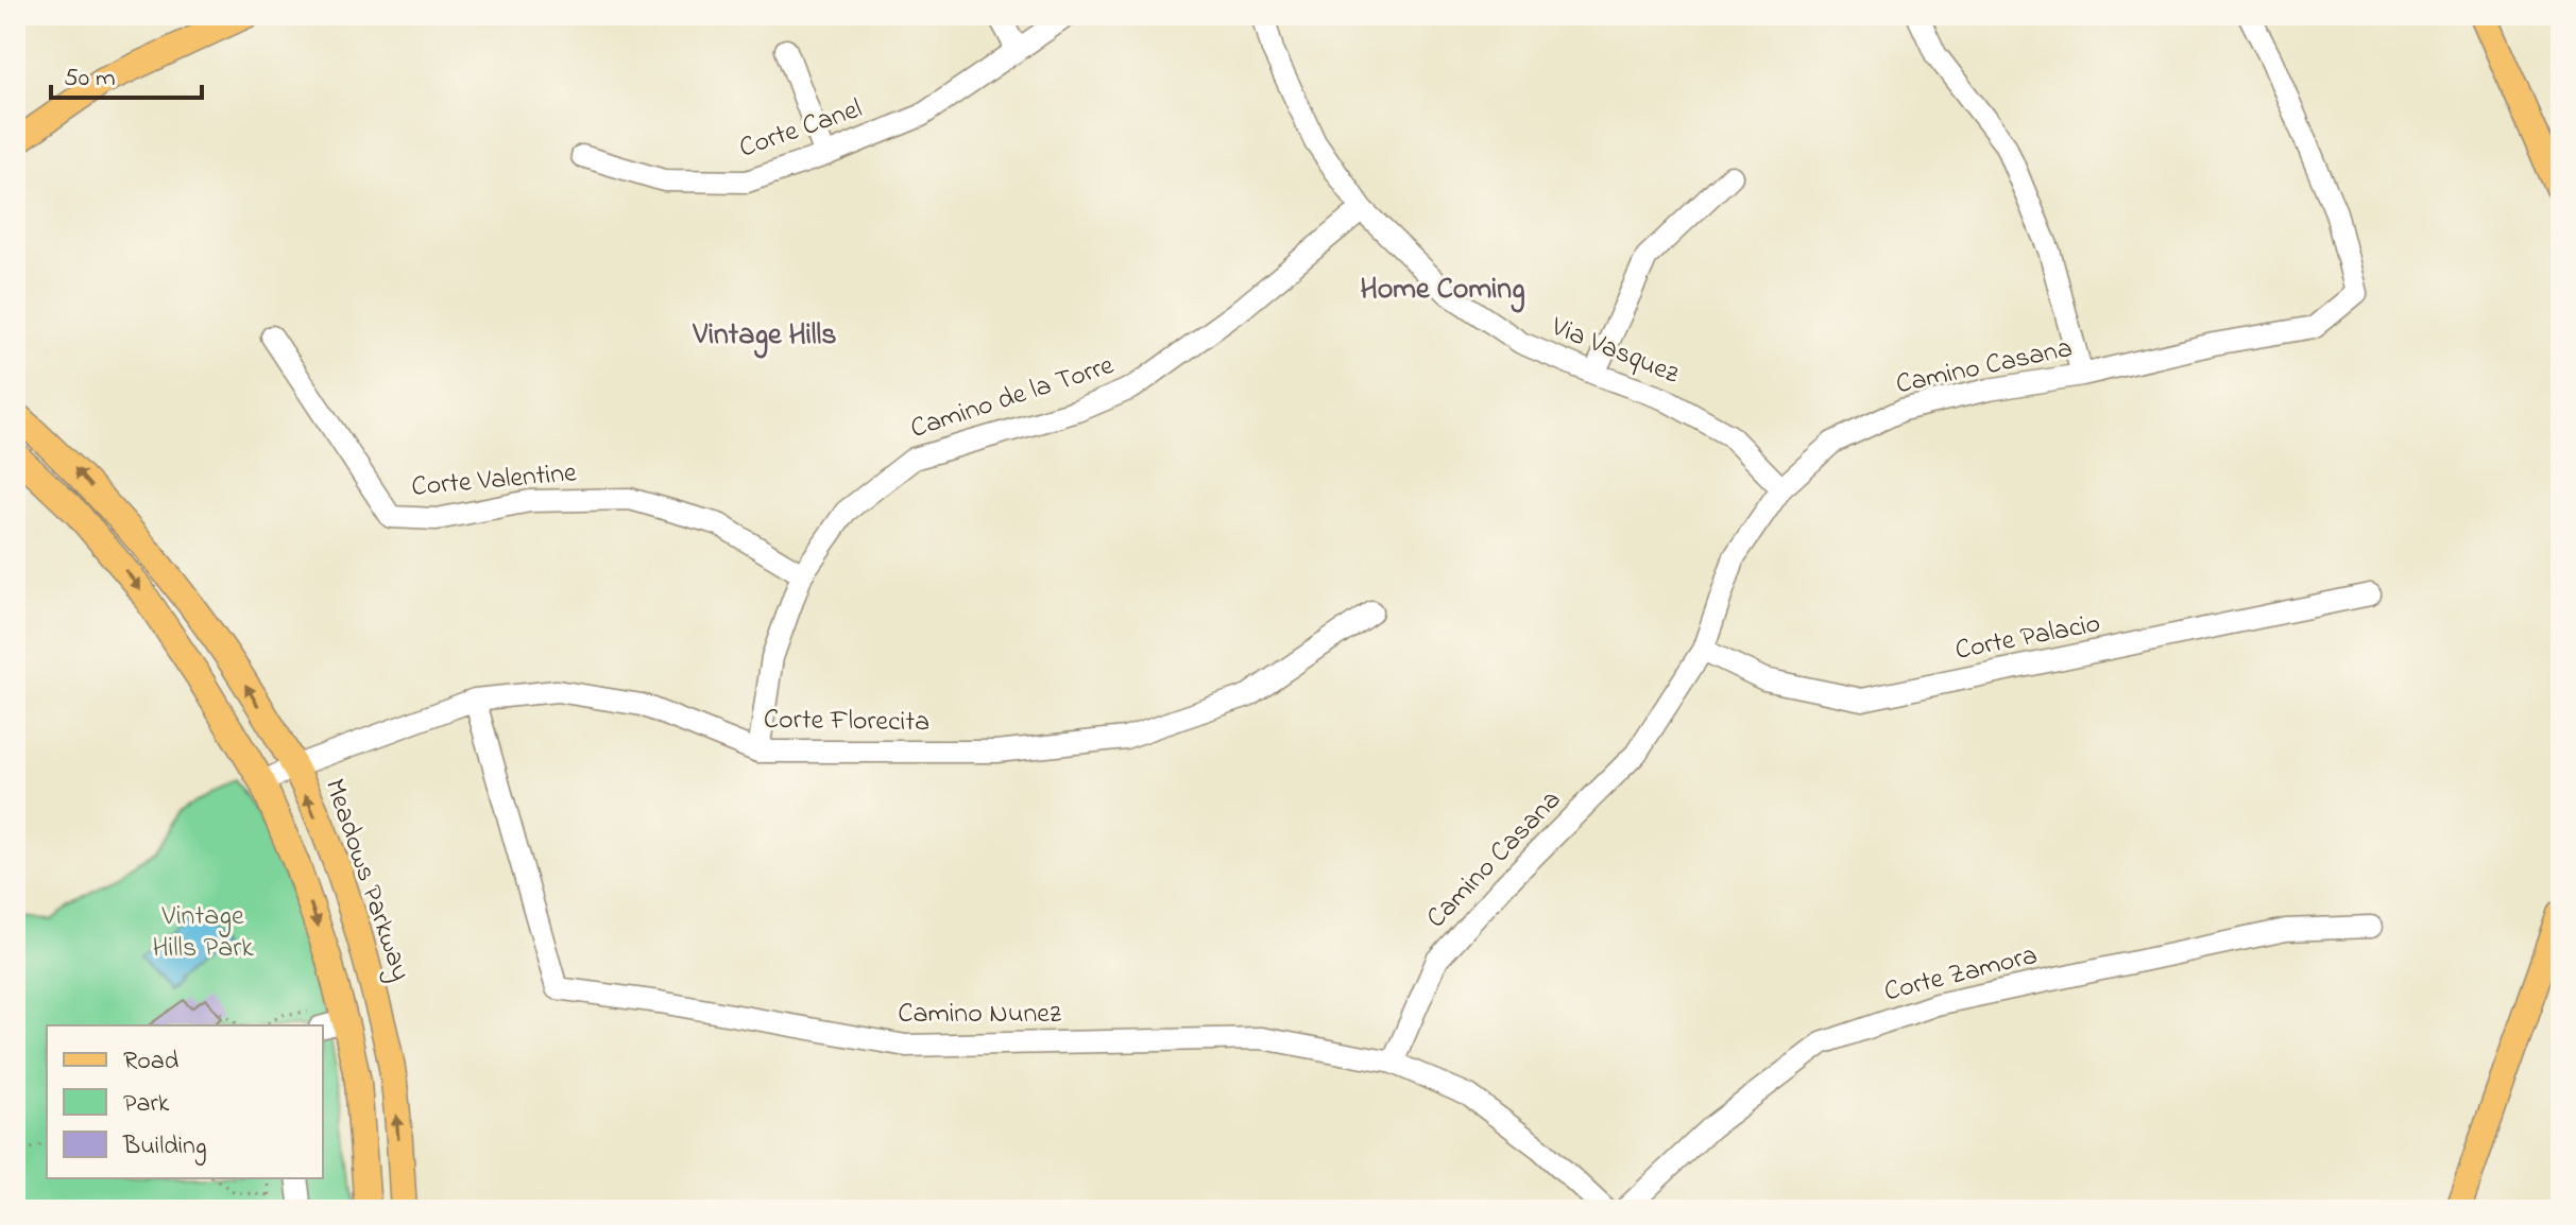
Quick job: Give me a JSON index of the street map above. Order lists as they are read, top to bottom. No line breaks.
{"streets":{"main road":["Meadows Parkway"],"street":["Corte Canel","Via Vasquez","Camino Casana","Camino de la Torre","Corte Valentine","Corte Palacio","Corte Florecita","Corte Zamora","Camino Nunez"]},"crossings":[["Via Vasquez","Camino Casana"],["Via Vasquez","Camino de la Torre"],["Camino Casana","Corte Palacio"],["Camino Casana","Camino Nunez"],["Camino de la Torre","Corte Valentine"],["Camino de la Torre","Corte Florecita"],["Corte Florecita","Meadows Parkway"],["Corte Florecita","Camino Nunez"]],"districts":["Home Coming","Vintage Hills"],"parks":["Vintage Hills Park"],"legend":["Road","Park","Building"],"scale_bar":"50 m"}
